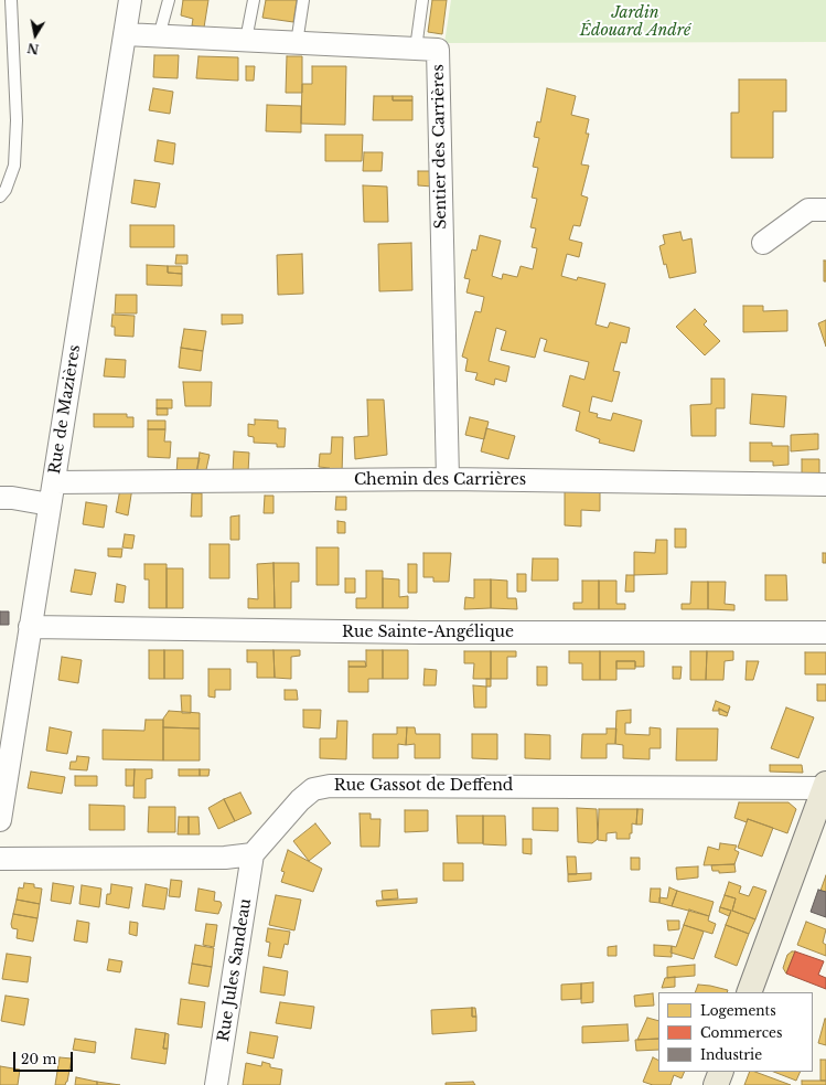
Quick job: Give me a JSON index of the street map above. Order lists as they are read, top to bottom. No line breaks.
{"streets":{"street":["Sentier des Carrières","Rue de Mazières","Chemin des Carrières","Rue Sainte-Angélique","Rue Gassot de Deffend","Rue Jules Sandeau"]},"crossings":[["Sentier des Carrières","Rue de Mazières"],["Sentier des Carrières","Chemin des Carrières"],["Rue de Mazières","Chemin des Carrières"],["Rue de Mazières","Rue Sainte-Angélique"],["Rue Gassot de Deffend","Rue Jules Sandeau"]],"parks":["Jardin Édouard André"],"legend":["Logements","Commerces","Industrie"],"scale_bar":"20 m","north":"bottom"}
